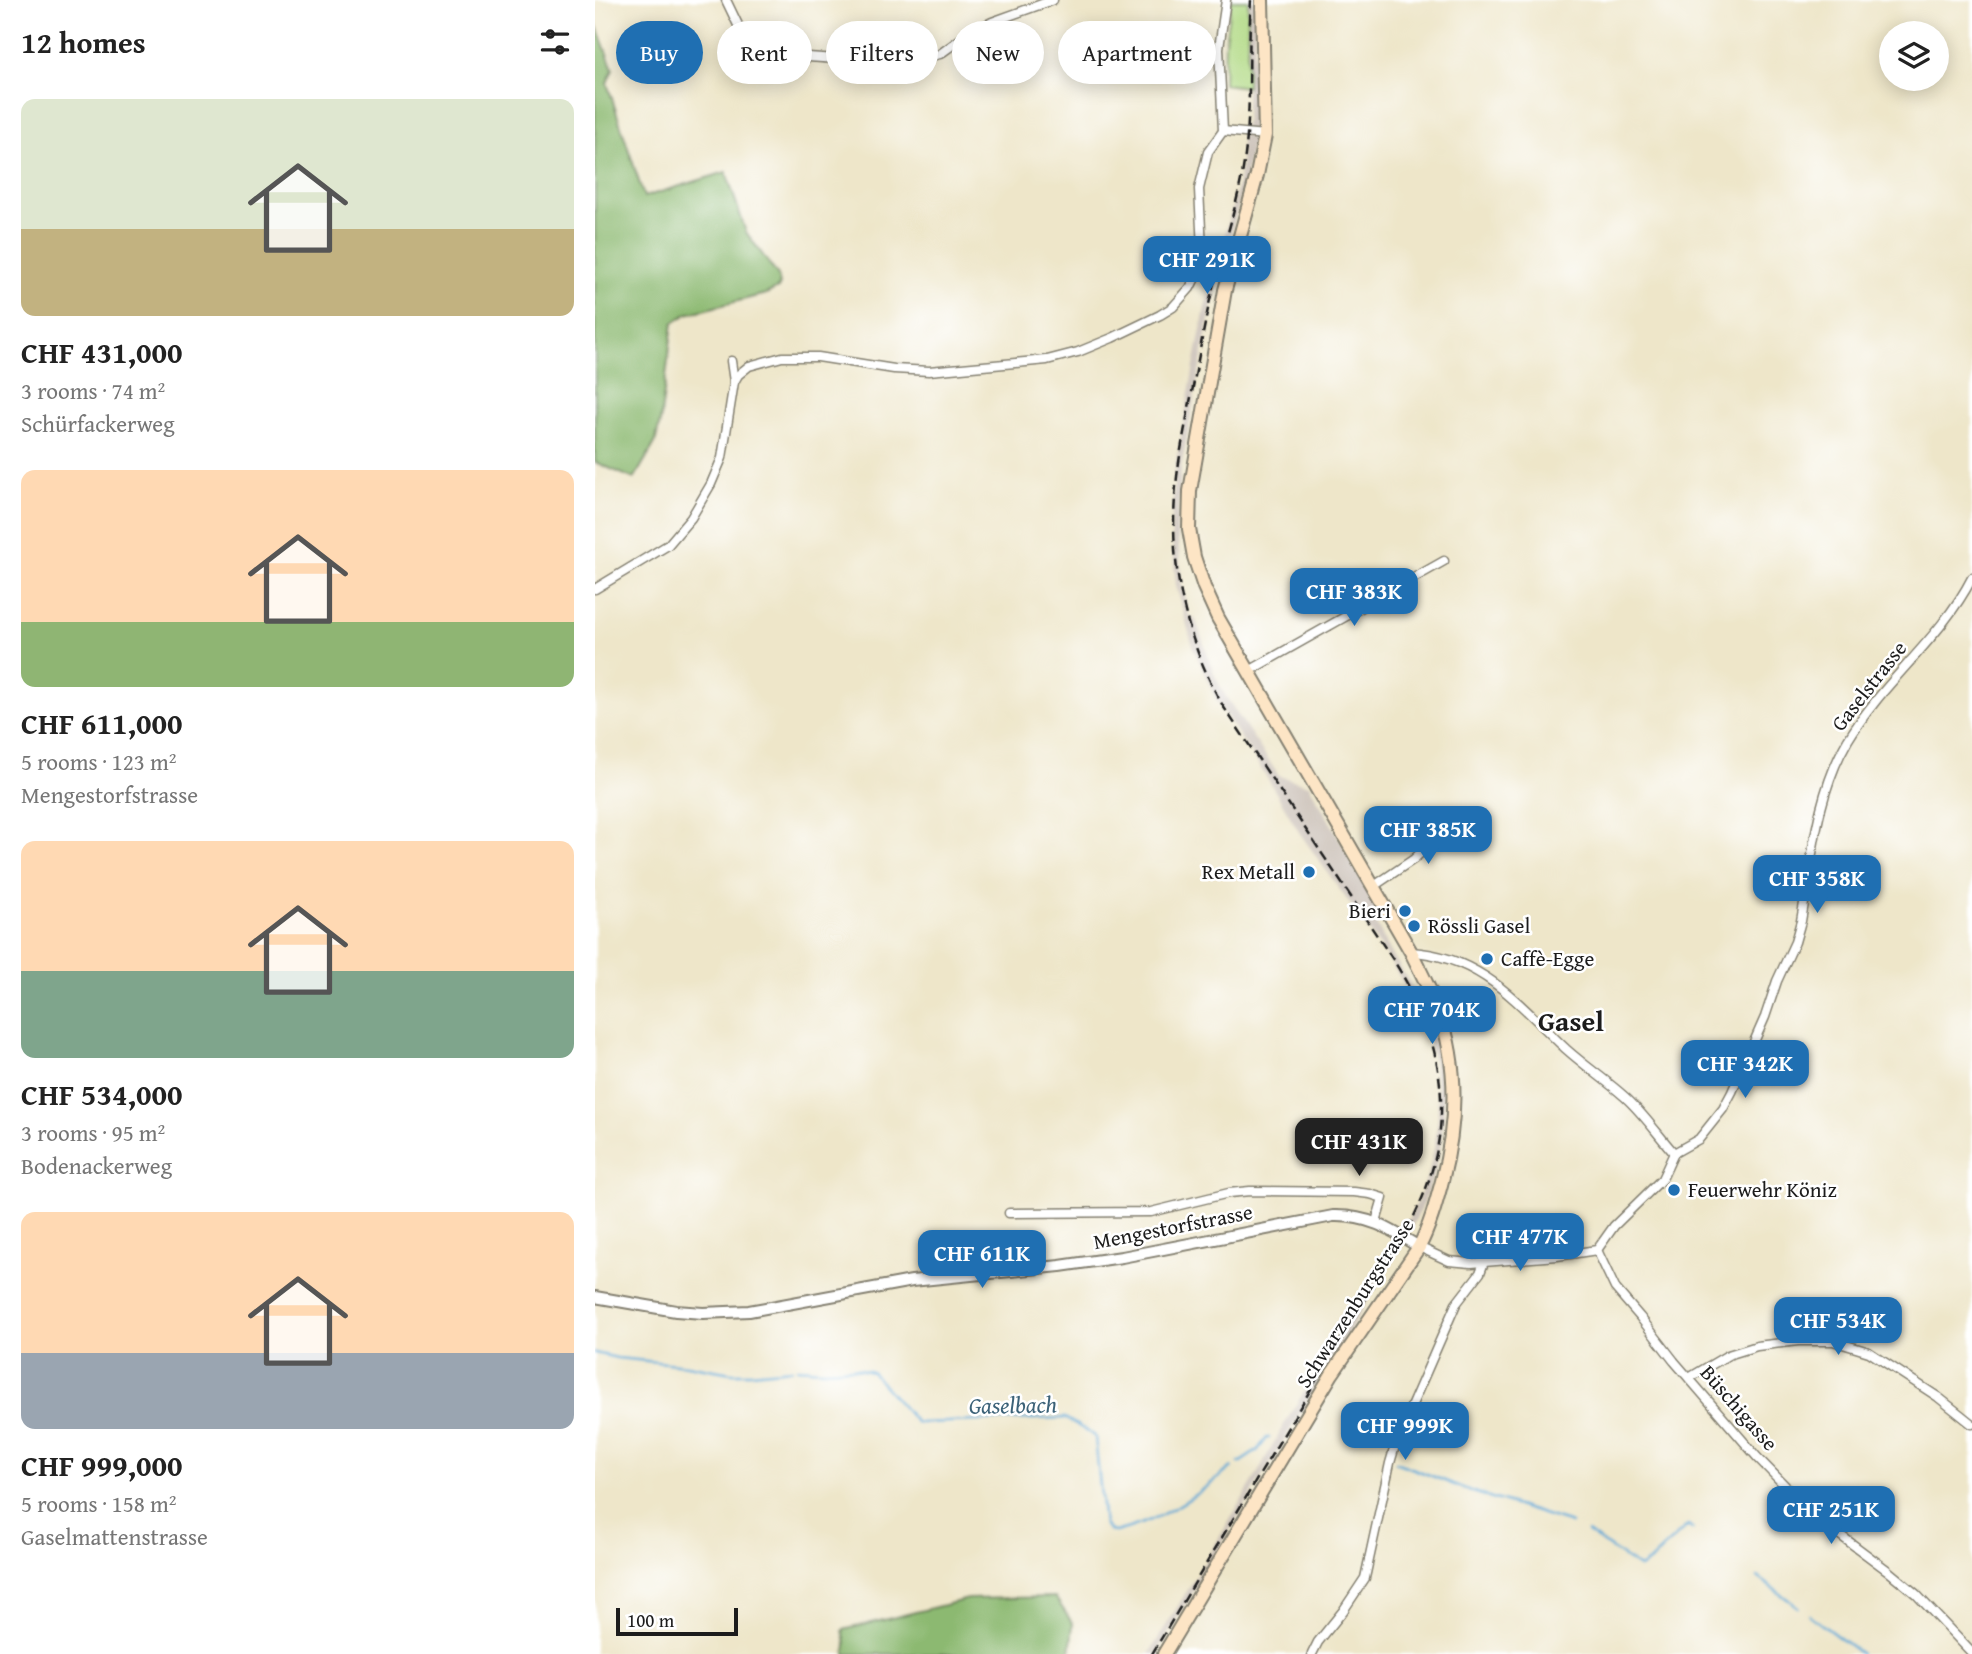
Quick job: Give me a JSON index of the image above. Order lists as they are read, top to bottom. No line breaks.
{"streets":{"main road":["Schwarzenburgstrasse"],"street":["Gaselstrasse","Mengestorfstrasse","Büschigasse"]},"crossings":[["Gaselstrasse","Büschigasse"],["Mengestorfstrasse","Schwarzenburgstrasse"]],"districts":["Gasel"],"water":["Gaselbach"],"places":["Rex Metall","Bieri","Rössli Gasel","Caffè-Egge","Feuerwehr Köniz"],"scale_bar":"100 m","page":{"heading":"12 homes","chip":["Buy","Rent","Filters","New","Apartment"],"list":[{"name":"CHF 431,000","note":"3 rooms · 74 m² · Schürfackerweg"},{"name":"CHF 611,000","note":"5 rooms · 123 m² · Mengestorfstrasse"},{"name":"CHF 534,000","note":"3 rooms · 95 m² · Bodenackerweg"},{"name":"CHF 999,000","note":"5 rooms · 158 m² · Gaselmattenstrasse"}],"price":["CHF 291K","CHF 383K","CHF 385K","CHF 358K","CHF 704K","CHF 342K","CHF 431K","CHF 477K","CHF 611K","CHF 534K","CHF 999K","CHF 251K"],"scale":"100 m"}}
